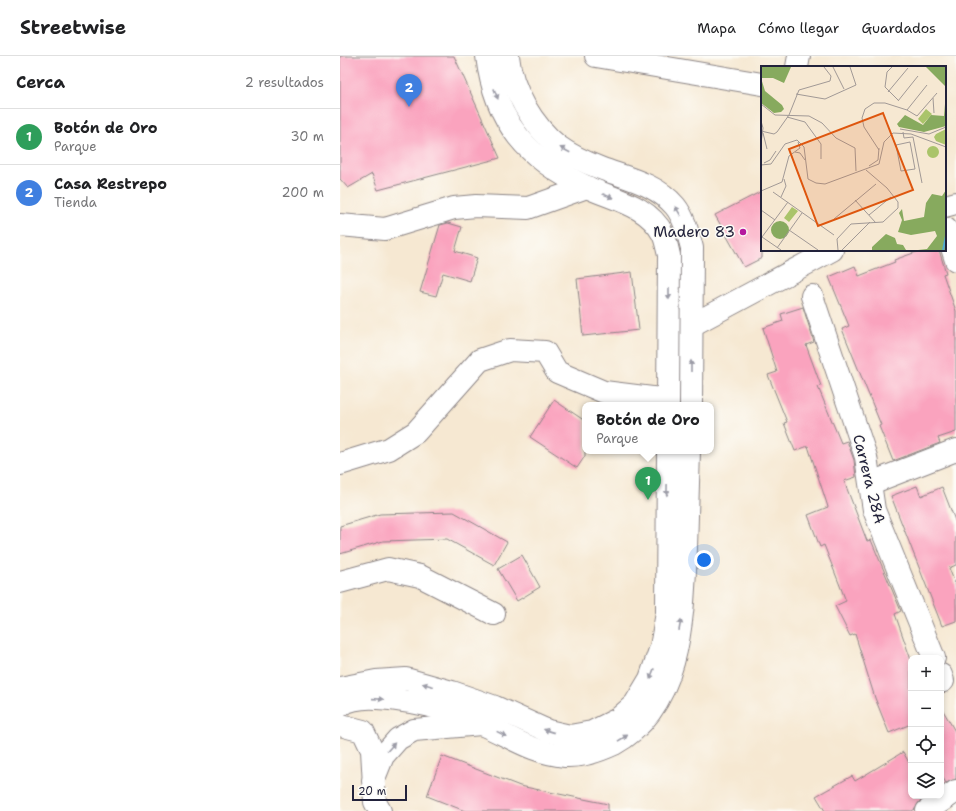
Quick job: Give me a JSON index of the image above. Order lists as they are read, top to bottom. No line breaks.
{"streets":{"main road":["Carrera 28A"]},"places":["Madero 83"],"scale_bar":"20 m","page":{"header":"Streetwise","nav":["Mapa","Cómo llegar","Guardados"],"heading":["Cerca","2 resultados"],"pins":["2","1"],"list":[{"mark":"1","name":"Botón de Oro","note":"Parque","value":"30 m"},{"mark":"2","name":"Casa Restrepo","note":"Tienda","value":"200 m"}],"popup":["Botón de Oro","Parque"],"map_buttons":["+","−"],"scale":"20 m"}}
